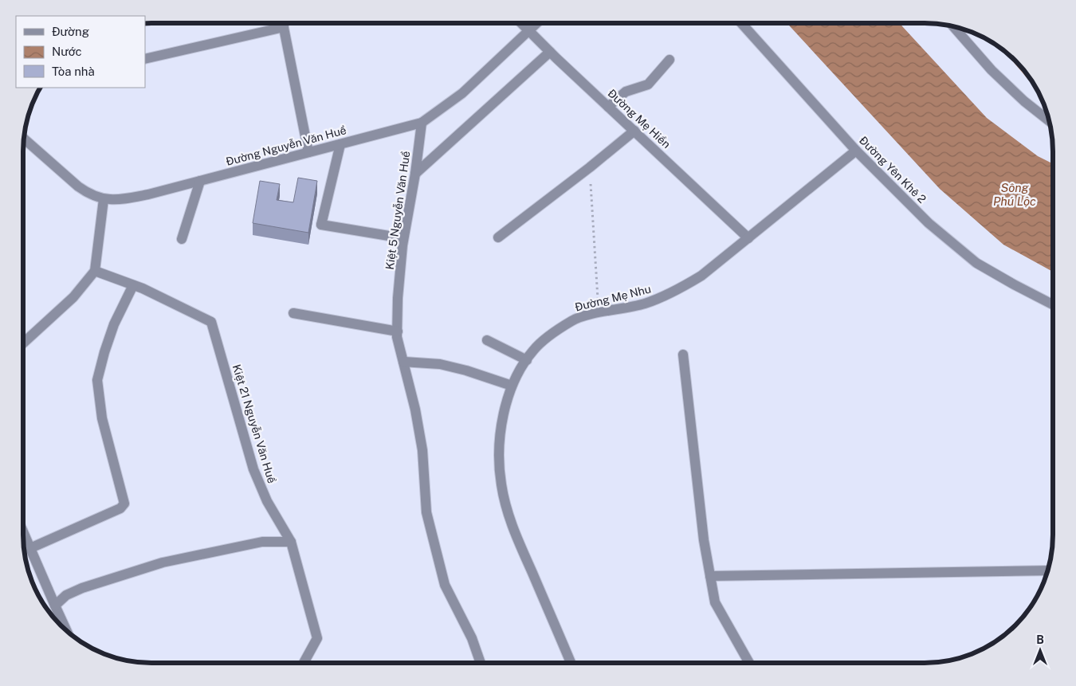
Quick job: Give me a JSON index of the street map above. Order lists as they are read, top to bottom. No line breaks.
{"streets":{"street":["Đường Mẹ Hiền","Đường Nguyễn Văn Huề","Đường Yên Khê 2","Kiệt 5 Nguyễn Văn Huề","Đường Mẹ Nhu","Kiệt 21 Nguyễn Văn Huề"]},"crossings":[["Đường Mẹ Hiền","Đường Nguyễn Văn Huề"],["Đường Mẹ Hiền","Đường Mẹ Nhu"],["Đường Nguyễn Văn Huề","Kiệt 5 Nguyễn Văn Huề"],["Đường Yên Khê 2","Đường Mẹ Nhu"]],"water":["Sông Phú Lộc"],"legend":["Đường","Nước","Tòa nhà"],"north":"top"}
